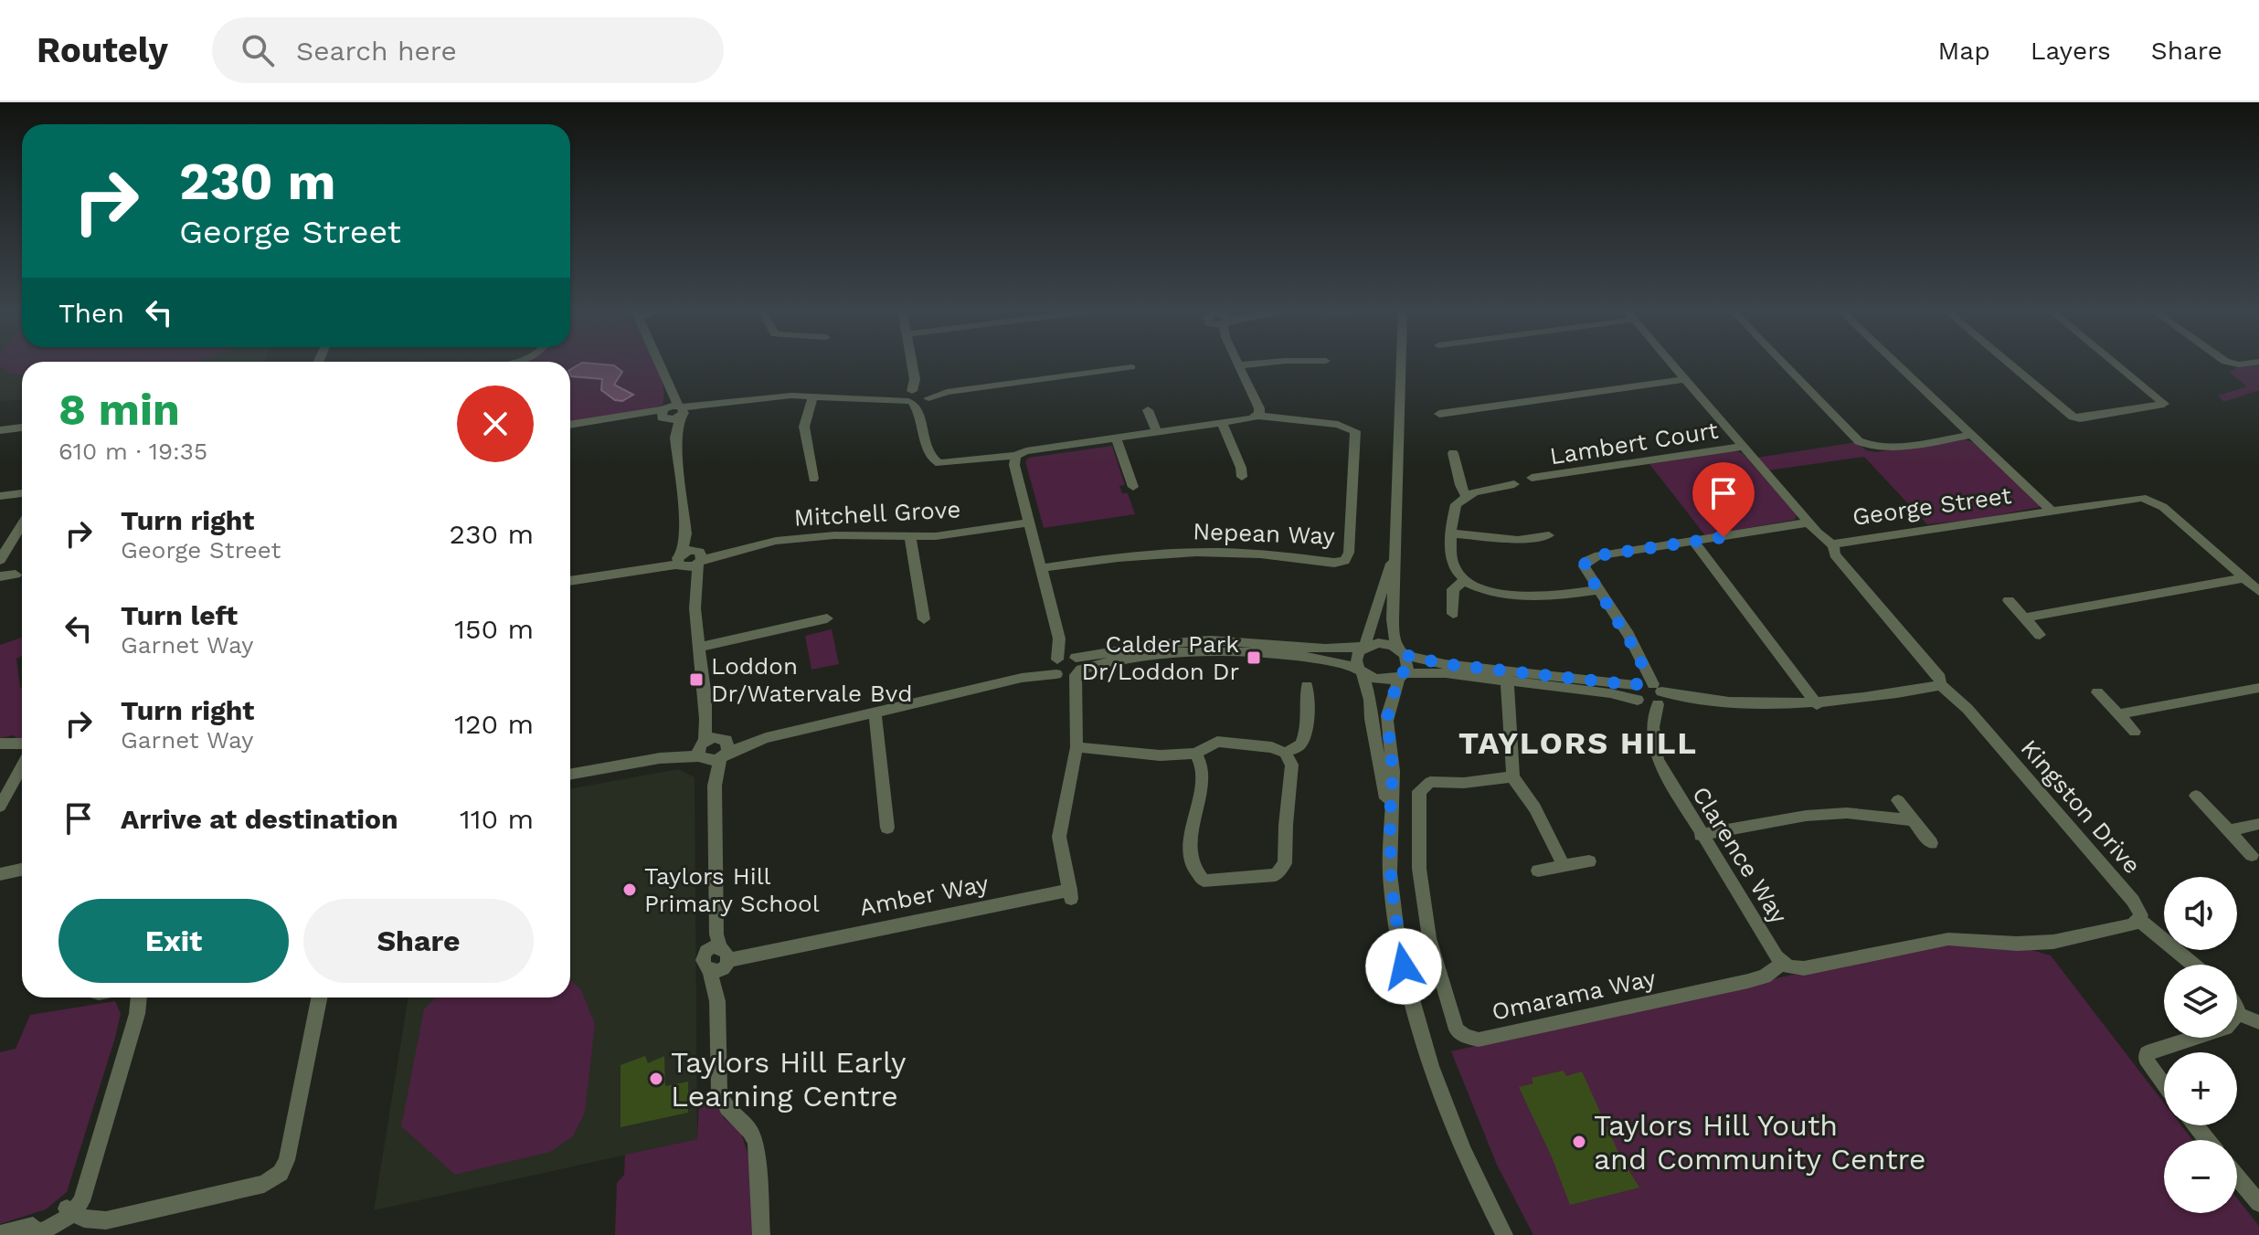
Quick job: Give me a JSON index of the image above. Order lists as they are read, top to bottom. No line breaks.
{"streets":{"street":["Lambert Court","George Street","Mitchell Grove","Nepean Way","Kingston Drive","Clarence Way","Amber Way","Omarama Way"]},"crossings":[["George Street","Kingston Drive"],["Clarence Way","Omarama Way"]],"districts":["TAYLORS HILL"],"places":{"transit":["Calder Park Dr/Loddon Dr","Loddon Dr/Watervale Bvd"],"other":["Taylors Hill Primary School","Taylors Hill Early Learning Centre","Taylors Hill Youth and Community Centre"]},"page":{"header":"Routely","search":"Search here","nav":["Map","Layers","Share"],"turn":["230 m","George Street"],"then":"Then","heading":["8 min","610 m · 19:35"],"list":[{"name":"Turn right","note":"George Street","value":"230 m"},{"name":"Turn left","note":"Garnet Way","value":"150 m"},{"name":"Turn right","note":"Garnet Way","value":"120 m"},{"name":"Arrive at destination","value":"110 m"}],"map_buttons":["+","−"],"buttons":["Exit","Share"]}}
